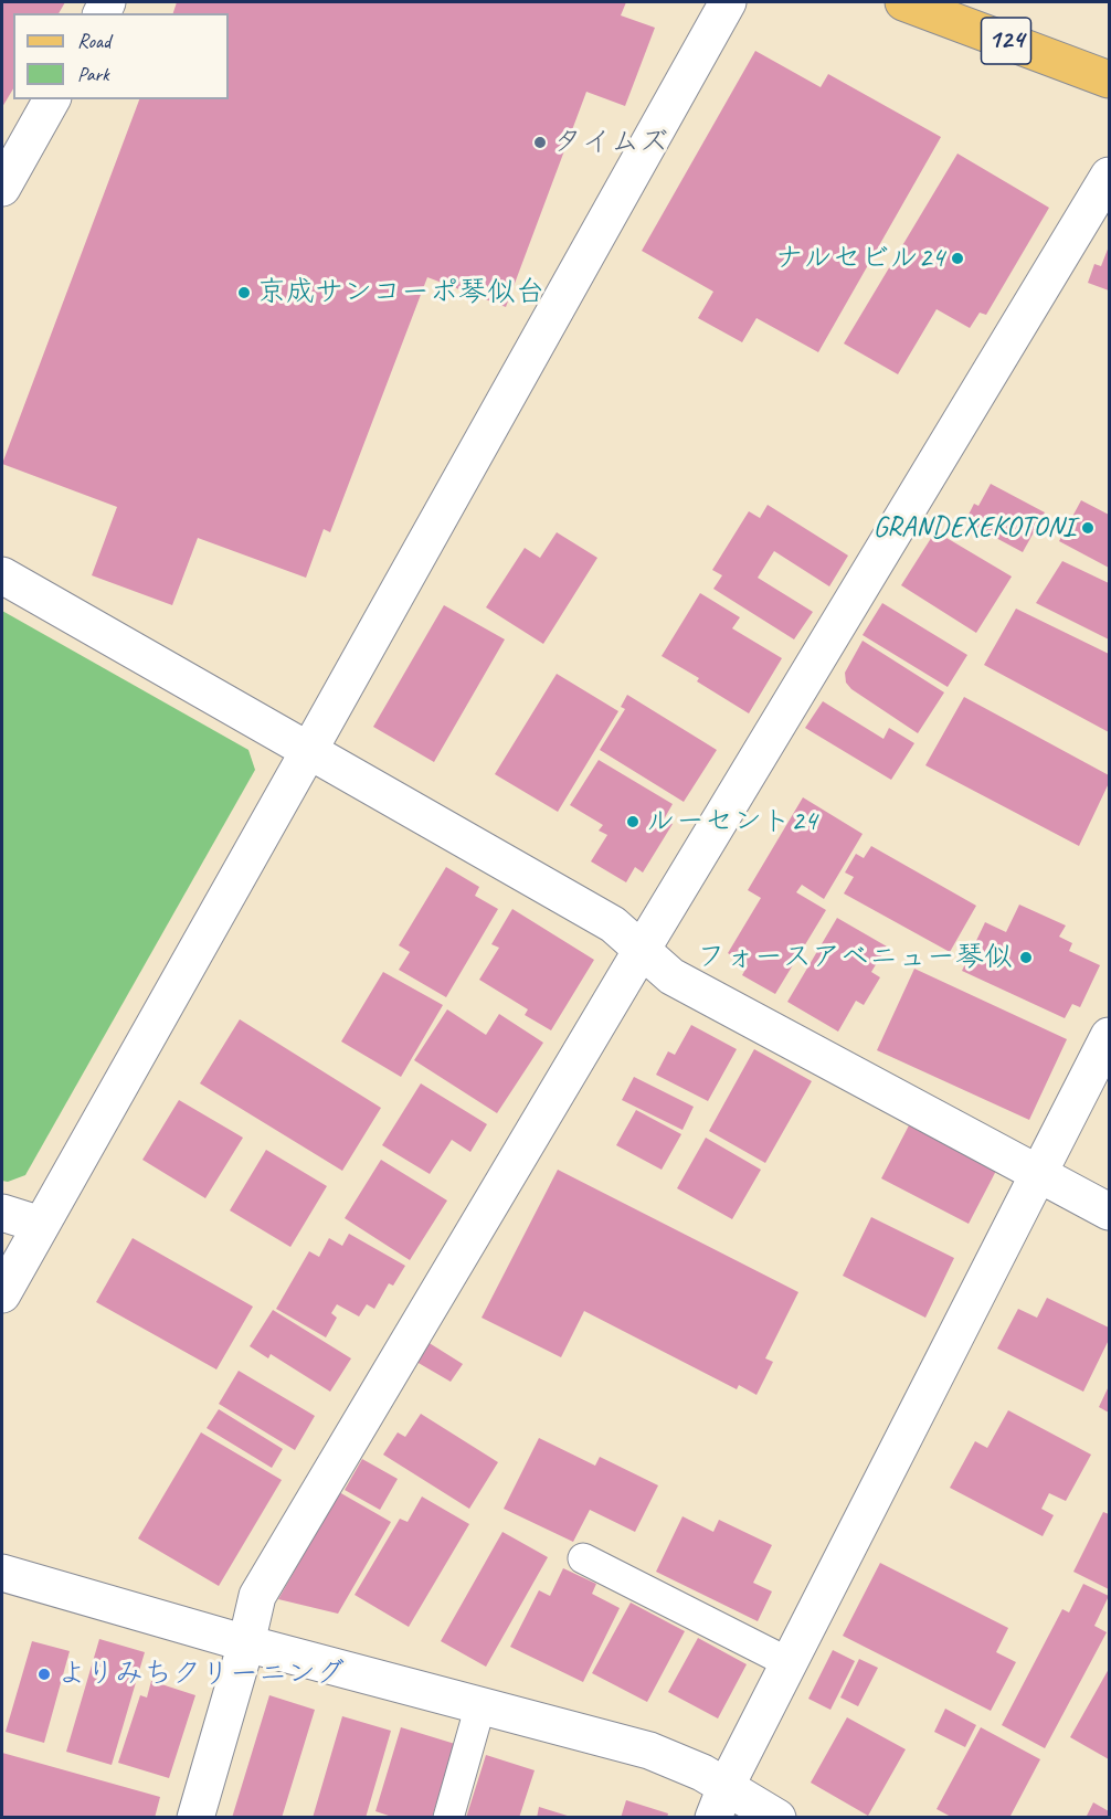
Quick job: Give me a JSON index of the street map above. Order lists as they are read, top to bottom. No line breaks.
{"streets":{"main road":["124"]},"places":["タイムズ","ナルセビル24","京成サンコーポ琴似台","GRANDEXEKOTONI","ルーセント24","フォースアベニュー琴似","よりみちクリーニング"],"legend":["Road","Park"]}
